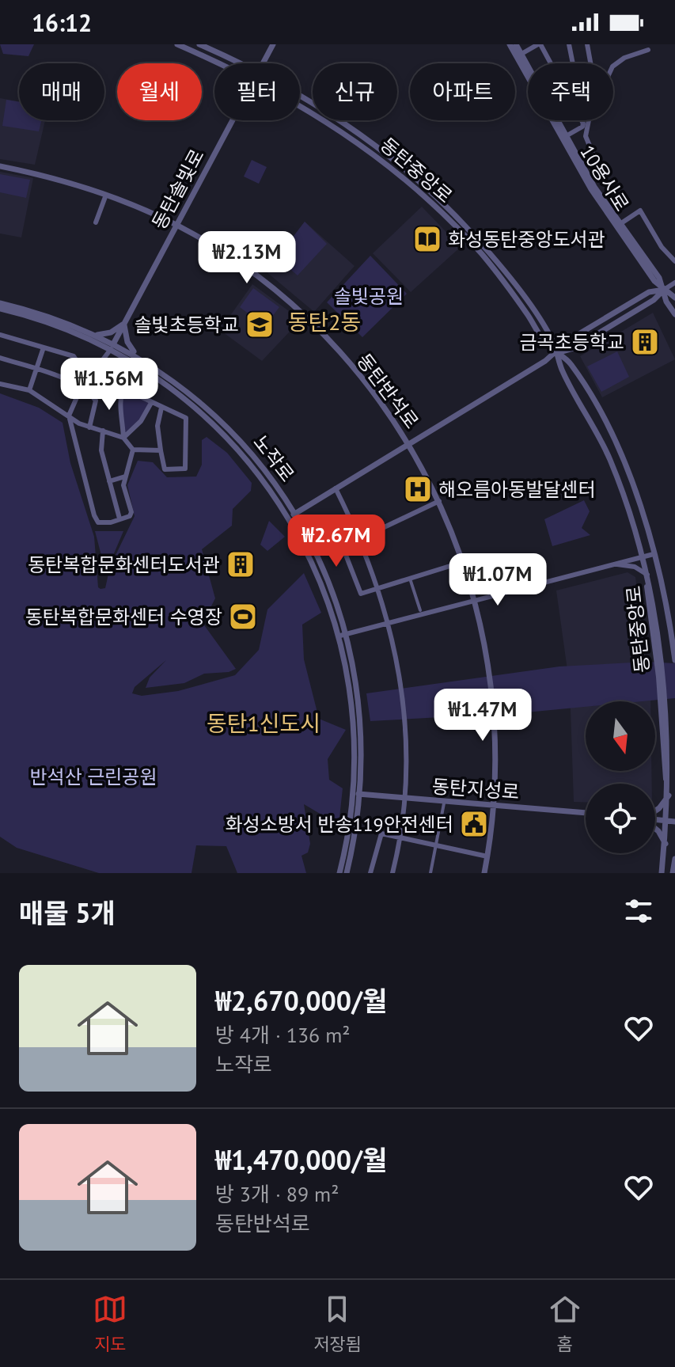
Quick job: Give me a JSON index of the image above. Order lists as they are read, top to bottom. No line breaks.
{"streets":{"street":["동탄중앙로","10용사로","동탄솔빛로","동탄반석로","노작로","동탄지성로"]},"crossings":[["동탄솔빛로","동탄반석로"],["동탄솔빛로","노작로"],["동탄반석로","동탄지성로"],["노작로","동탄지성로"]],"districts":["동탄2동","동탄1신도시"],"parks":["솔빛공원","반석산 근린공원"],"places":{"library":["화성동탄중앙도서관"],"school or university":["솔빛초등학교"],"building":["금곡초등학교","동탄복합문화센터도서관"],"hospital":["해오름아동발달센터"],"sports":["동탄복합문화센터 수영장"],"public building":["화성소방서 반송119안전센터"]},"north":"bottom","page":{"status":"16:12","chip":["매매","월세","필터","신규","아파트","주택"],"price":["₩2.13M","₩1.56M","₩2.67M","₩1.07M","₩1.47M"],"heading":"매물 5개","list":[{"name":"₩2,670,000/월","note":"방 4개 · 136 m² · 노작로"},{"name":"₩1,470,000/월","note":"방 3개 · 89 m² · 동탄반석로"}],"tabs":["지도","저장됨","홈"]}}
